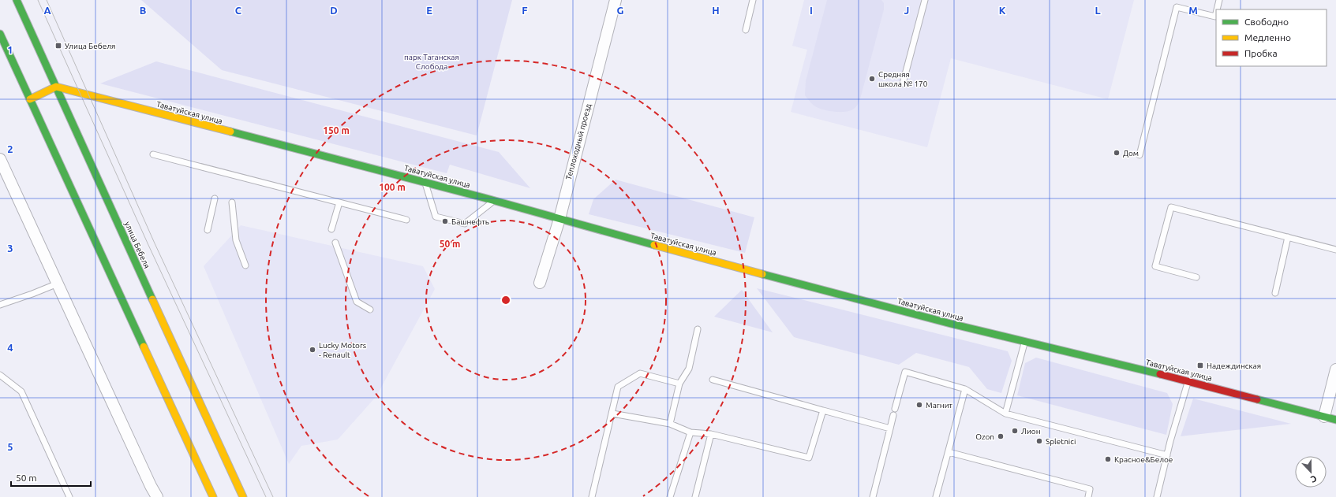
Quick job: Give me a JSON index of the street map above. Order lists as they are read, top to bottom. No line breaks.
{"streets":{"main road":["Таватуйская улица","улица Бебеля"],"street":["Теплоходный проезд"]},"crossings":[["Таватуйская улица","Теплоходный проезд"],["Таватуйская улица","улица Бебеля"]],"parks":["парк Таганская Слобода"],"places":{"transit":["Улица Бебеля","Надеждинская"],"other":["Средняя школа № 170","Дом","Башнефть","Lucky Motors - Renault","Магнит","Лион","Ozon","Spletnici","Красное&Белое"]},"legend":["Свободно","Медленно","Пробка"],"scale_bar":"50 m","north":"bottom","grid":{"columns":["A","B","C","D","E","F","G","H","I","J","K","L","M"],"rows":["1","2","3","4","5"]},"rings":["150 m","100 m","50 m"]}
